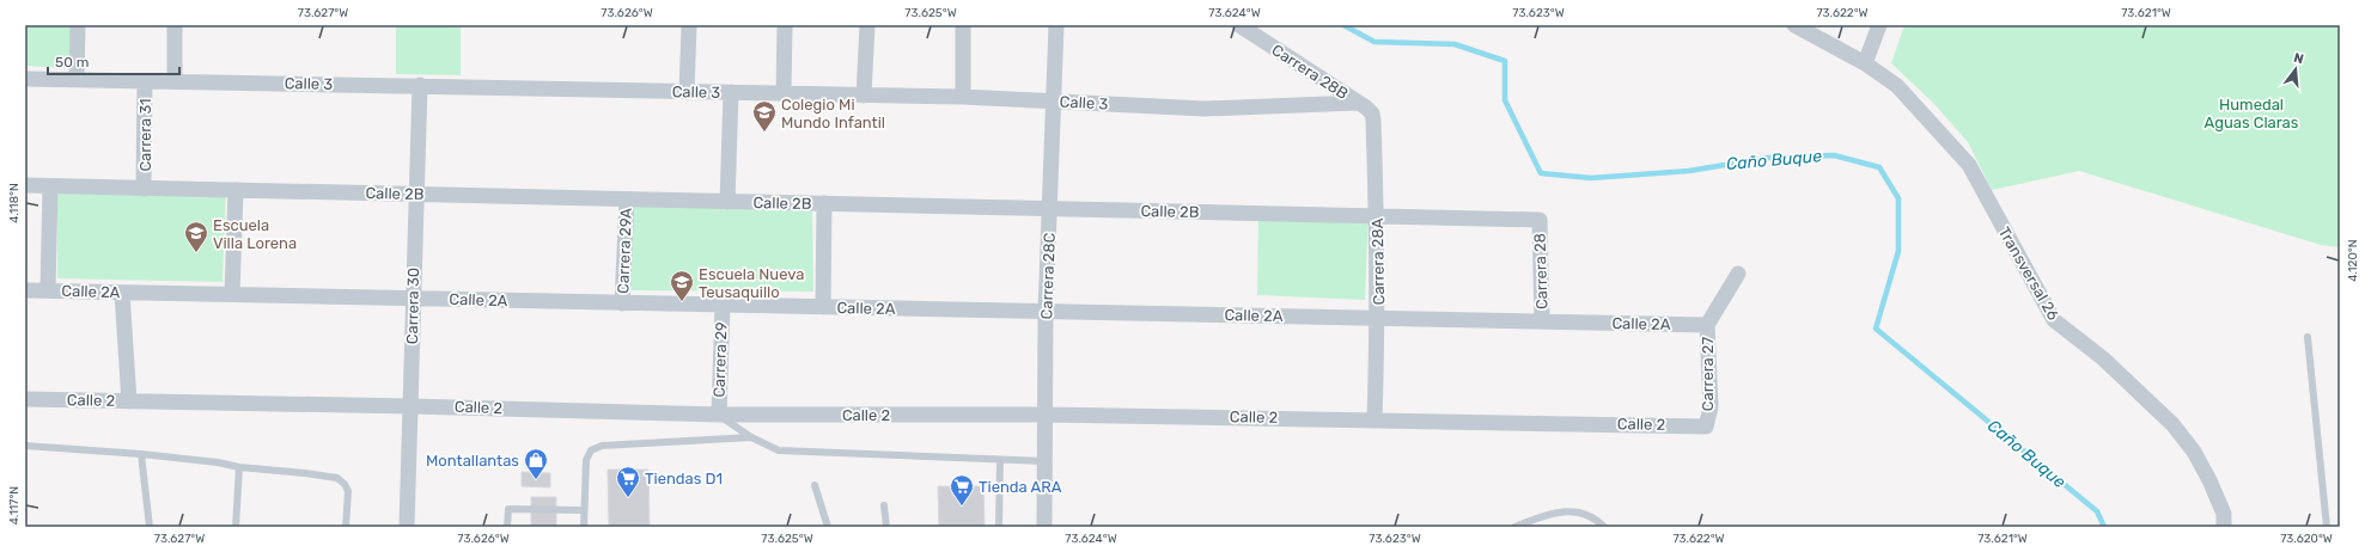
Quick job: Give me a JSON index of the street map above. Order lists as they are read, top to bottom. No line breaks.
{"streets":{"street":["Carrera 28B","Calle 3","Carrera 31","Calle 2B","Carrera 29A","Carrera 28A","Carrera 28","Transversal 26","Carrera 28C","Calle 2A","Carrera 30","Carrera 29","Carrera 27","Calle 2"]},"crossings":[["Carrera 28B","Calle 3"],["Carrera 28B","Carrera 28A"],["Calle 3","Carrera 31"],["Calle 3","Carrera 28A"],["Calle 3","Carrera 28C"],["Calle 3","Carrera 30"],["Carrera 31","Calle 2B"],["Calle 2B","Carrera 29A"],["Calle 2B","Carrera 28A"],["Calle 2B","Carrera 28"],["Calle 2B","Carrera 28C"],["Calle 2B","Carrera 30"],["Carrera 29A","Calle 2A"],["Carrera 28A","Calle 2A"],["Carrera 28A","Calle 2"],["Carrera 28","Calle 2A"],["Carrera 28C","Calle 2A"],["Carrera 28C","Calle 2"],["Calle 2A","Carrera 30"],["Calle 2A","Carrera 29"],["Calle 2A","Carrera 27"],["Carrera 30","Calle 2"],["Carrera 29","Calle 2"],["Carrera 27","Calle 2"]],"water":["Caño Buque"],"parks":["Humedal Aguas Claras"],"places":{"school or university":["Colegio Mi Mundo Infantil","Escuela Villa Lorena","Escuela Nueva Teusaquillo"],"shop":["Montallantas"],"supermarket":["Tiendas D1","Tienda ARA"]},"scale_bar":"50 m","north":"top","coordinates":["73.627°W","73.626°W","73.625°W","73.624°W","73.623°W","73.622°W","73.621°W","4.118°N","4.120°N","4.117°N","73.620°W"]}
